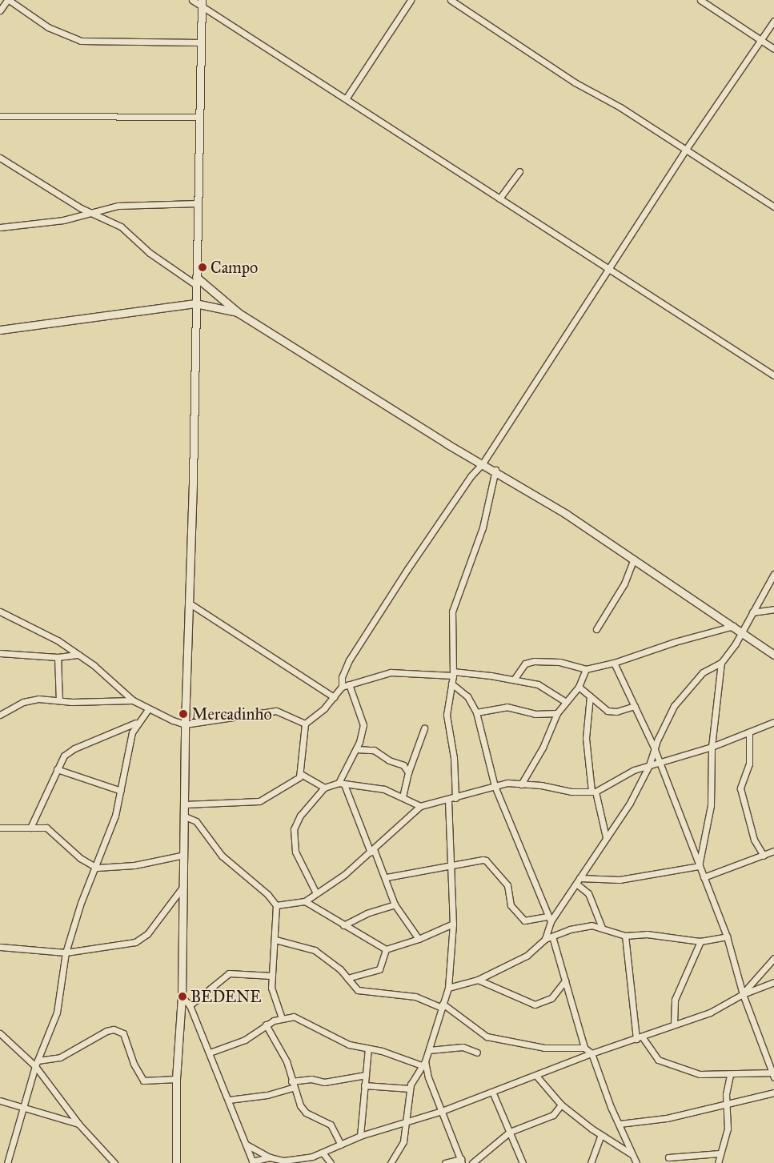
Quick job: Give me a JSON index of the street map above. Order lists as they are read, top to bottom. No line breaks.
{"places":["Campo","Mercadinho","BEDENE"]}
